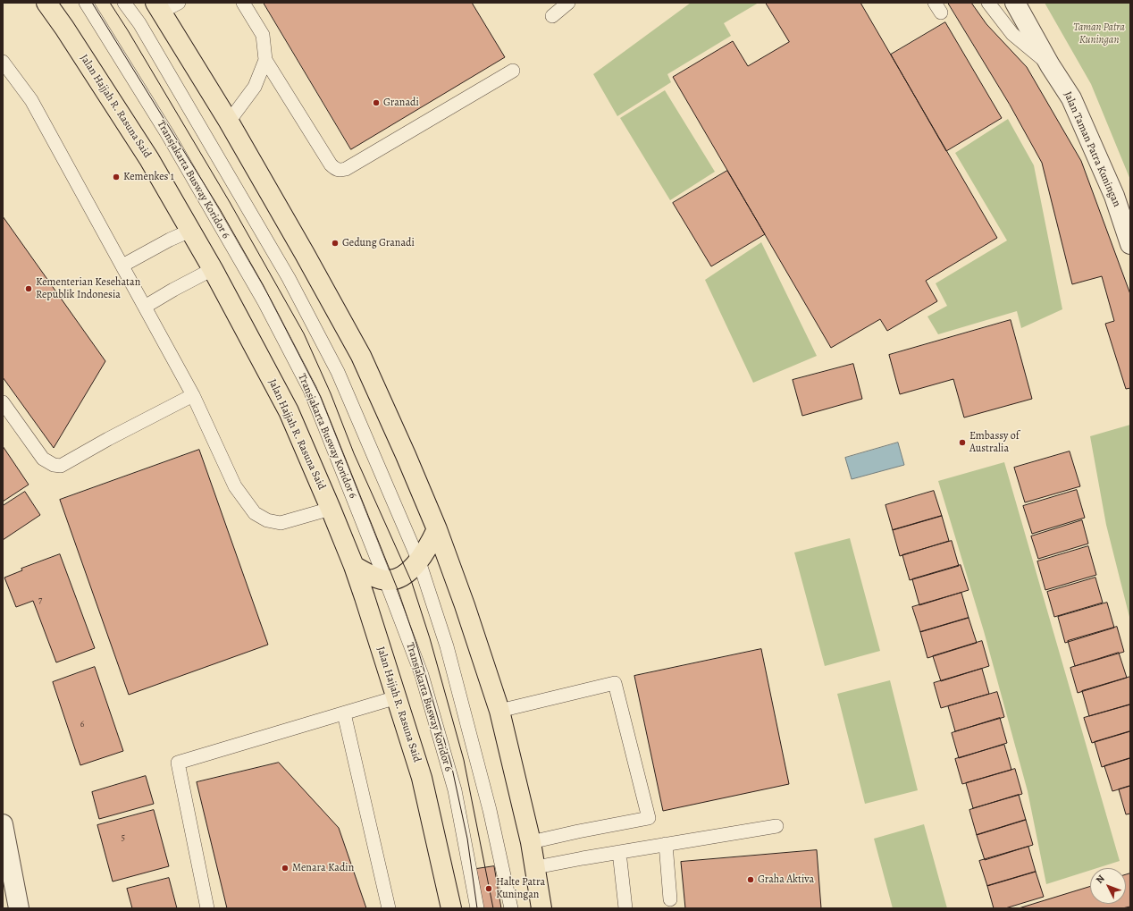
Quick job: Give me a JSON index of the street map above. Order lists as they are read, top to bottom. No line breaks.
{"streets":{"main road":["Jalan Hajjah R. Rasuna Said"],"street":["Jalan Taman Patra Kuningan"],"lane":["Transjakarta Busway Koridor 6"]},"parks":["Taman Patra Kuningan"],"places":["Granadi","Kemenkes 1","Gedung Granadi","Kementerian Kesehatan Republik Indonesia","Embassy of Australia","Menara Kadin","Graha Aktiva","Halte Patra Kuningan"],"house_numbers":["7","6","5"],"north":"top left"}
